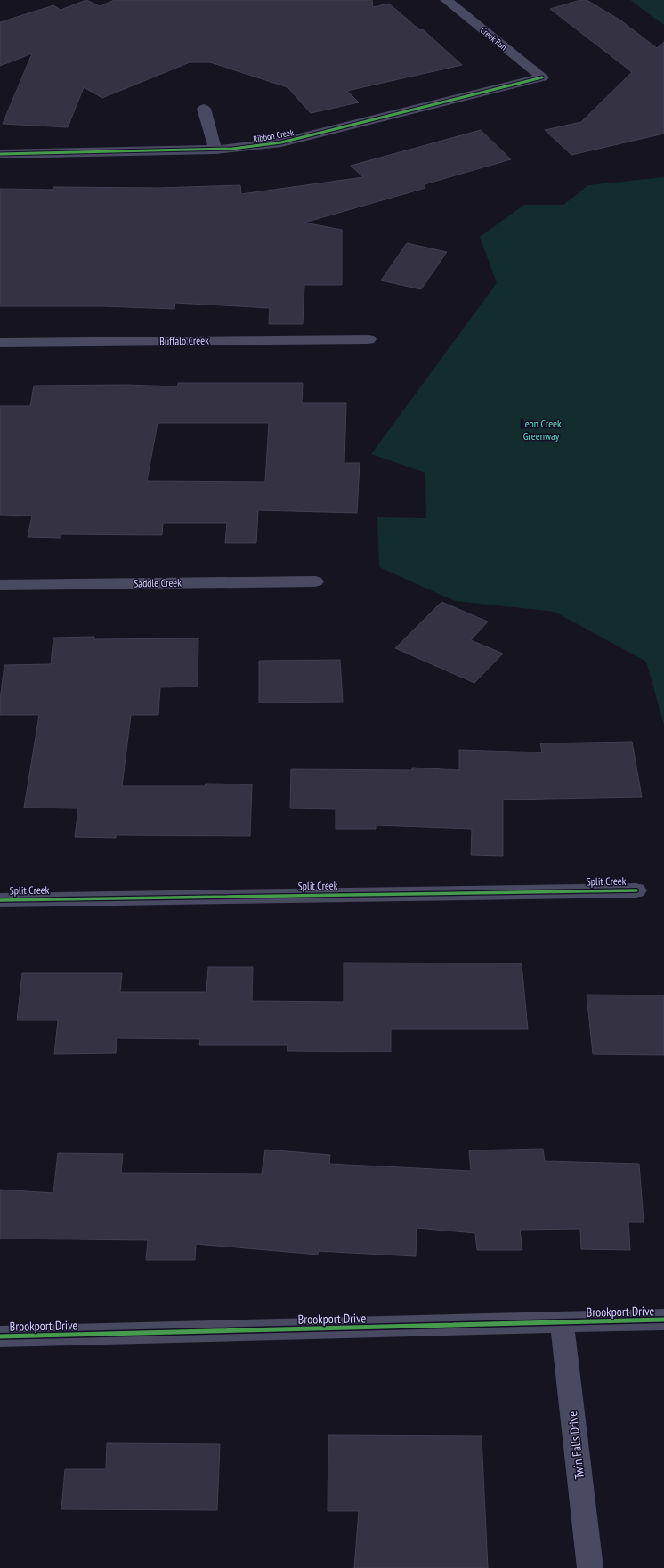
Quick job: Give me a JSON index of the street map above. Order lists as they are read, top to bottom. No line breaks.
{"streets":{"street":["Creek Run","Ribbon Creek","Buffalo Creek","Saddle Creek","Split Creek","Brookport Drive","Twin Falls Drive"]},"crossings":[["Creek Run","Ribbon Creek"],["Brookport Drive","Twin Falls Drive"]],"parks":["Leon Creek Greenway"]}
